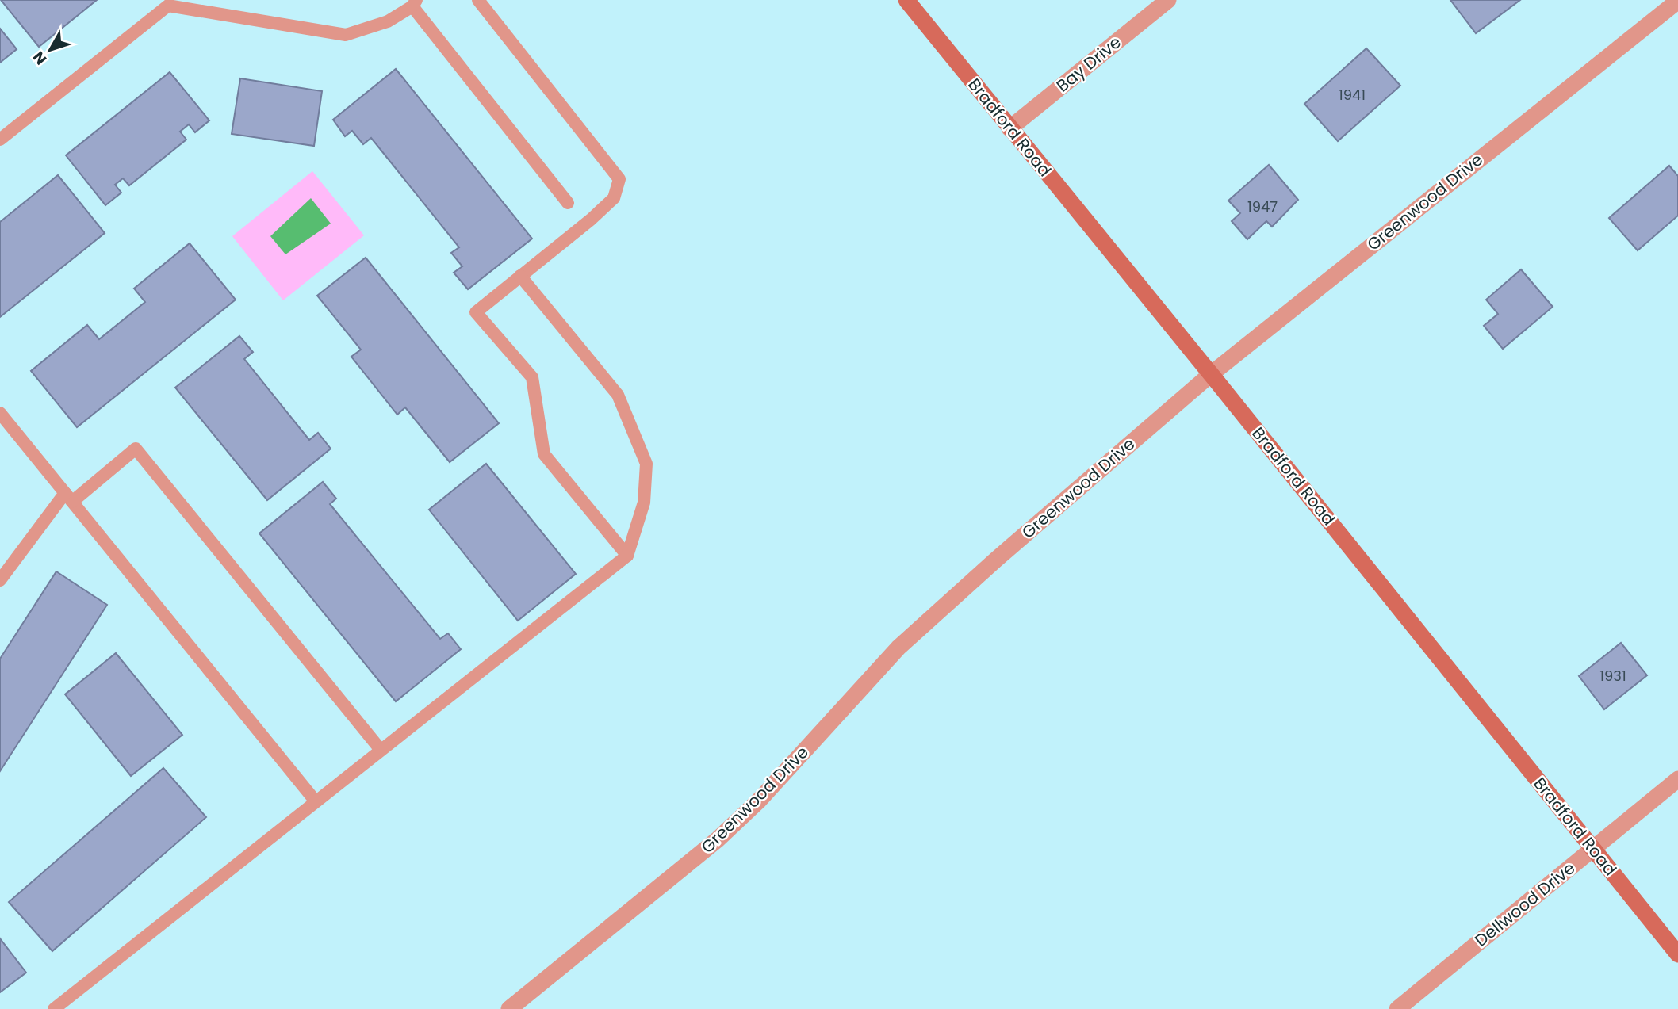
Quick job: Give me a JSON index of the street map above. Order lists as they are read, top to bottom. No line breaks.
{"streets":{"street":["Bay Drive","Bradford Road","Greenwood Drive","Dellwood Drive"]},"crossings":[["Bay Drive","Bradford Road"],["Bradford Road","Greenwood Drive"],["Bradford Road","Dellwood Drive"]],"house_numbers":["1941","1947","1931"],"north":"bottom left"}
